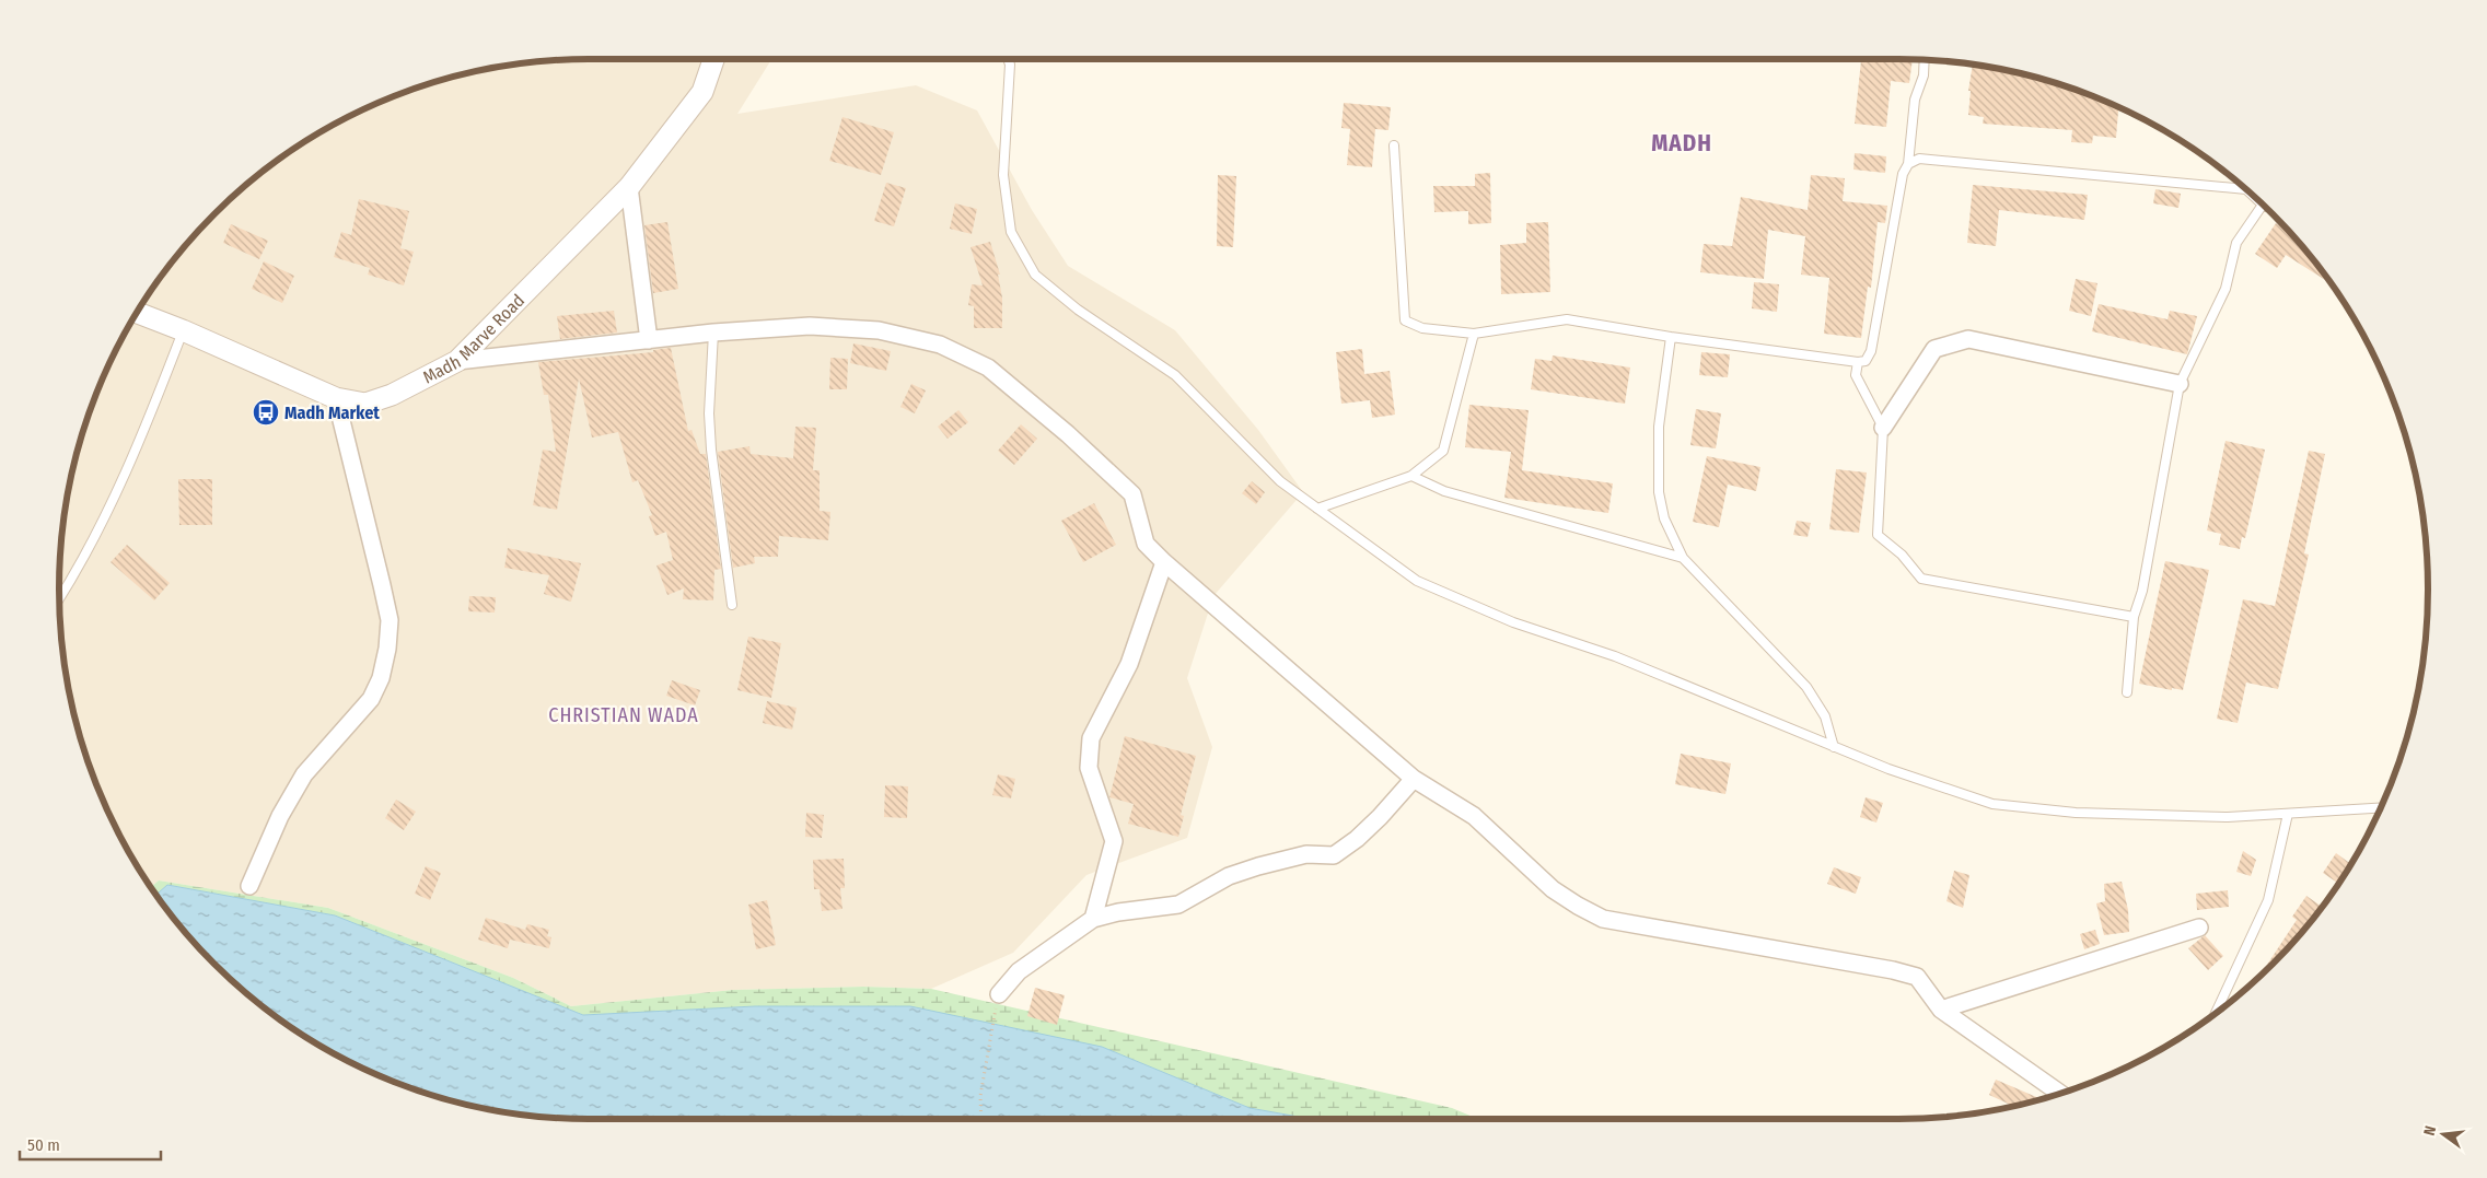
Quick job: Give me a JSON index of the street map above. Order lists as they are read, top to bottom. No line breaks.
{"streets":{"street":["Madh Marve Road"]},"districts":["MADH","CHRISTIAN WADA"],"places":{"bus stop":["Madh Market"]},"scale_bar":"50 m","north":"left"}
